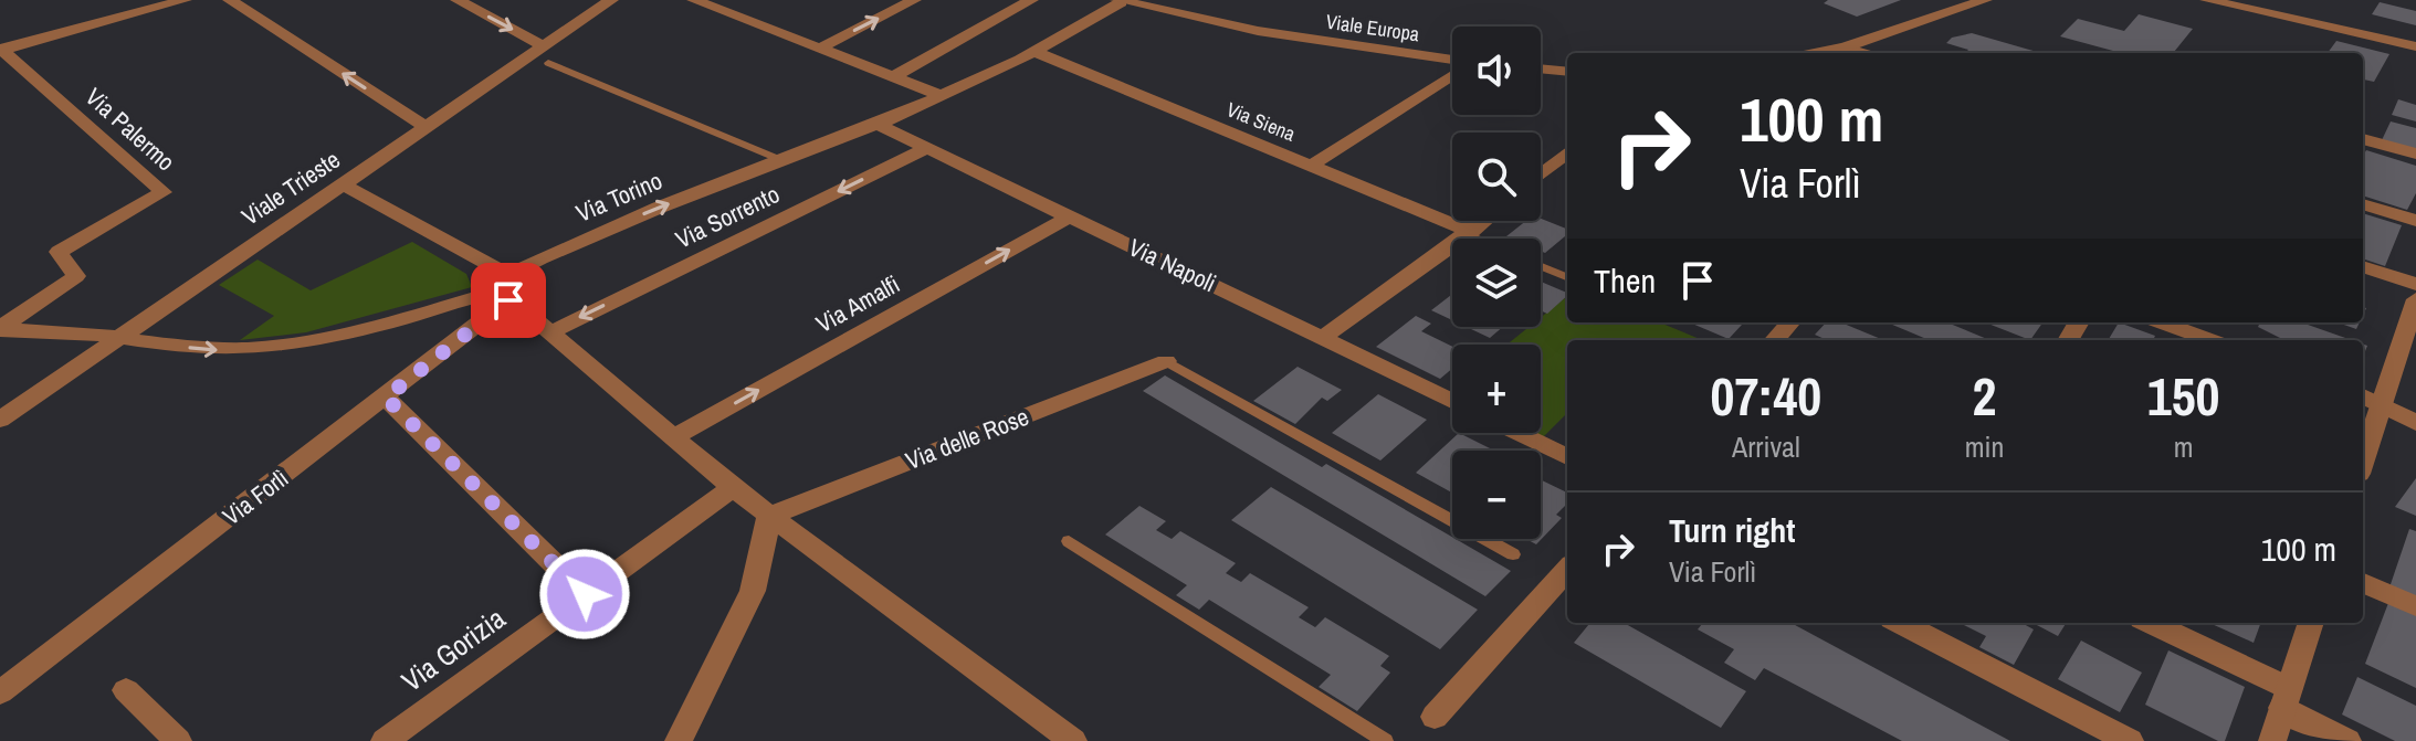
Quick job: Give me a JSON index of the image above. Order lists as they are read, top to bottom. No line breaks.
{"streets":{"street":["Viale Europa","Via Siena","Via Palermo","Viale Trieste","Via Torino","Via Sorrento","Via Napoli","Via Amalfi","Via delle Rose","Via Forlì","Via Gorizia"]},"crossings":[["Viale Europa","Via Torino"],["Via Siena","Via Torino"],["Via Palermo","Via Torino"],["Viale Trieste","Via Torino"],["Via Torino","Via Napoli"],["Via Torino","Via Forlì"],["Via Sorrento","Via Napoli"],["Via Napoli","Via Amalfi"]],"one_way":["Via Torino","Via Sorrento","Via Amalfi"],"page":{"map_buttons":["+","−"],"turn":["100 m","Via Forlì"],"then":"Then","eta":["07:40","Arrival","2","min","150","m"],"list":[{"name":"Turn right","note":"Via Forlì","value":"100 m"}]}}
